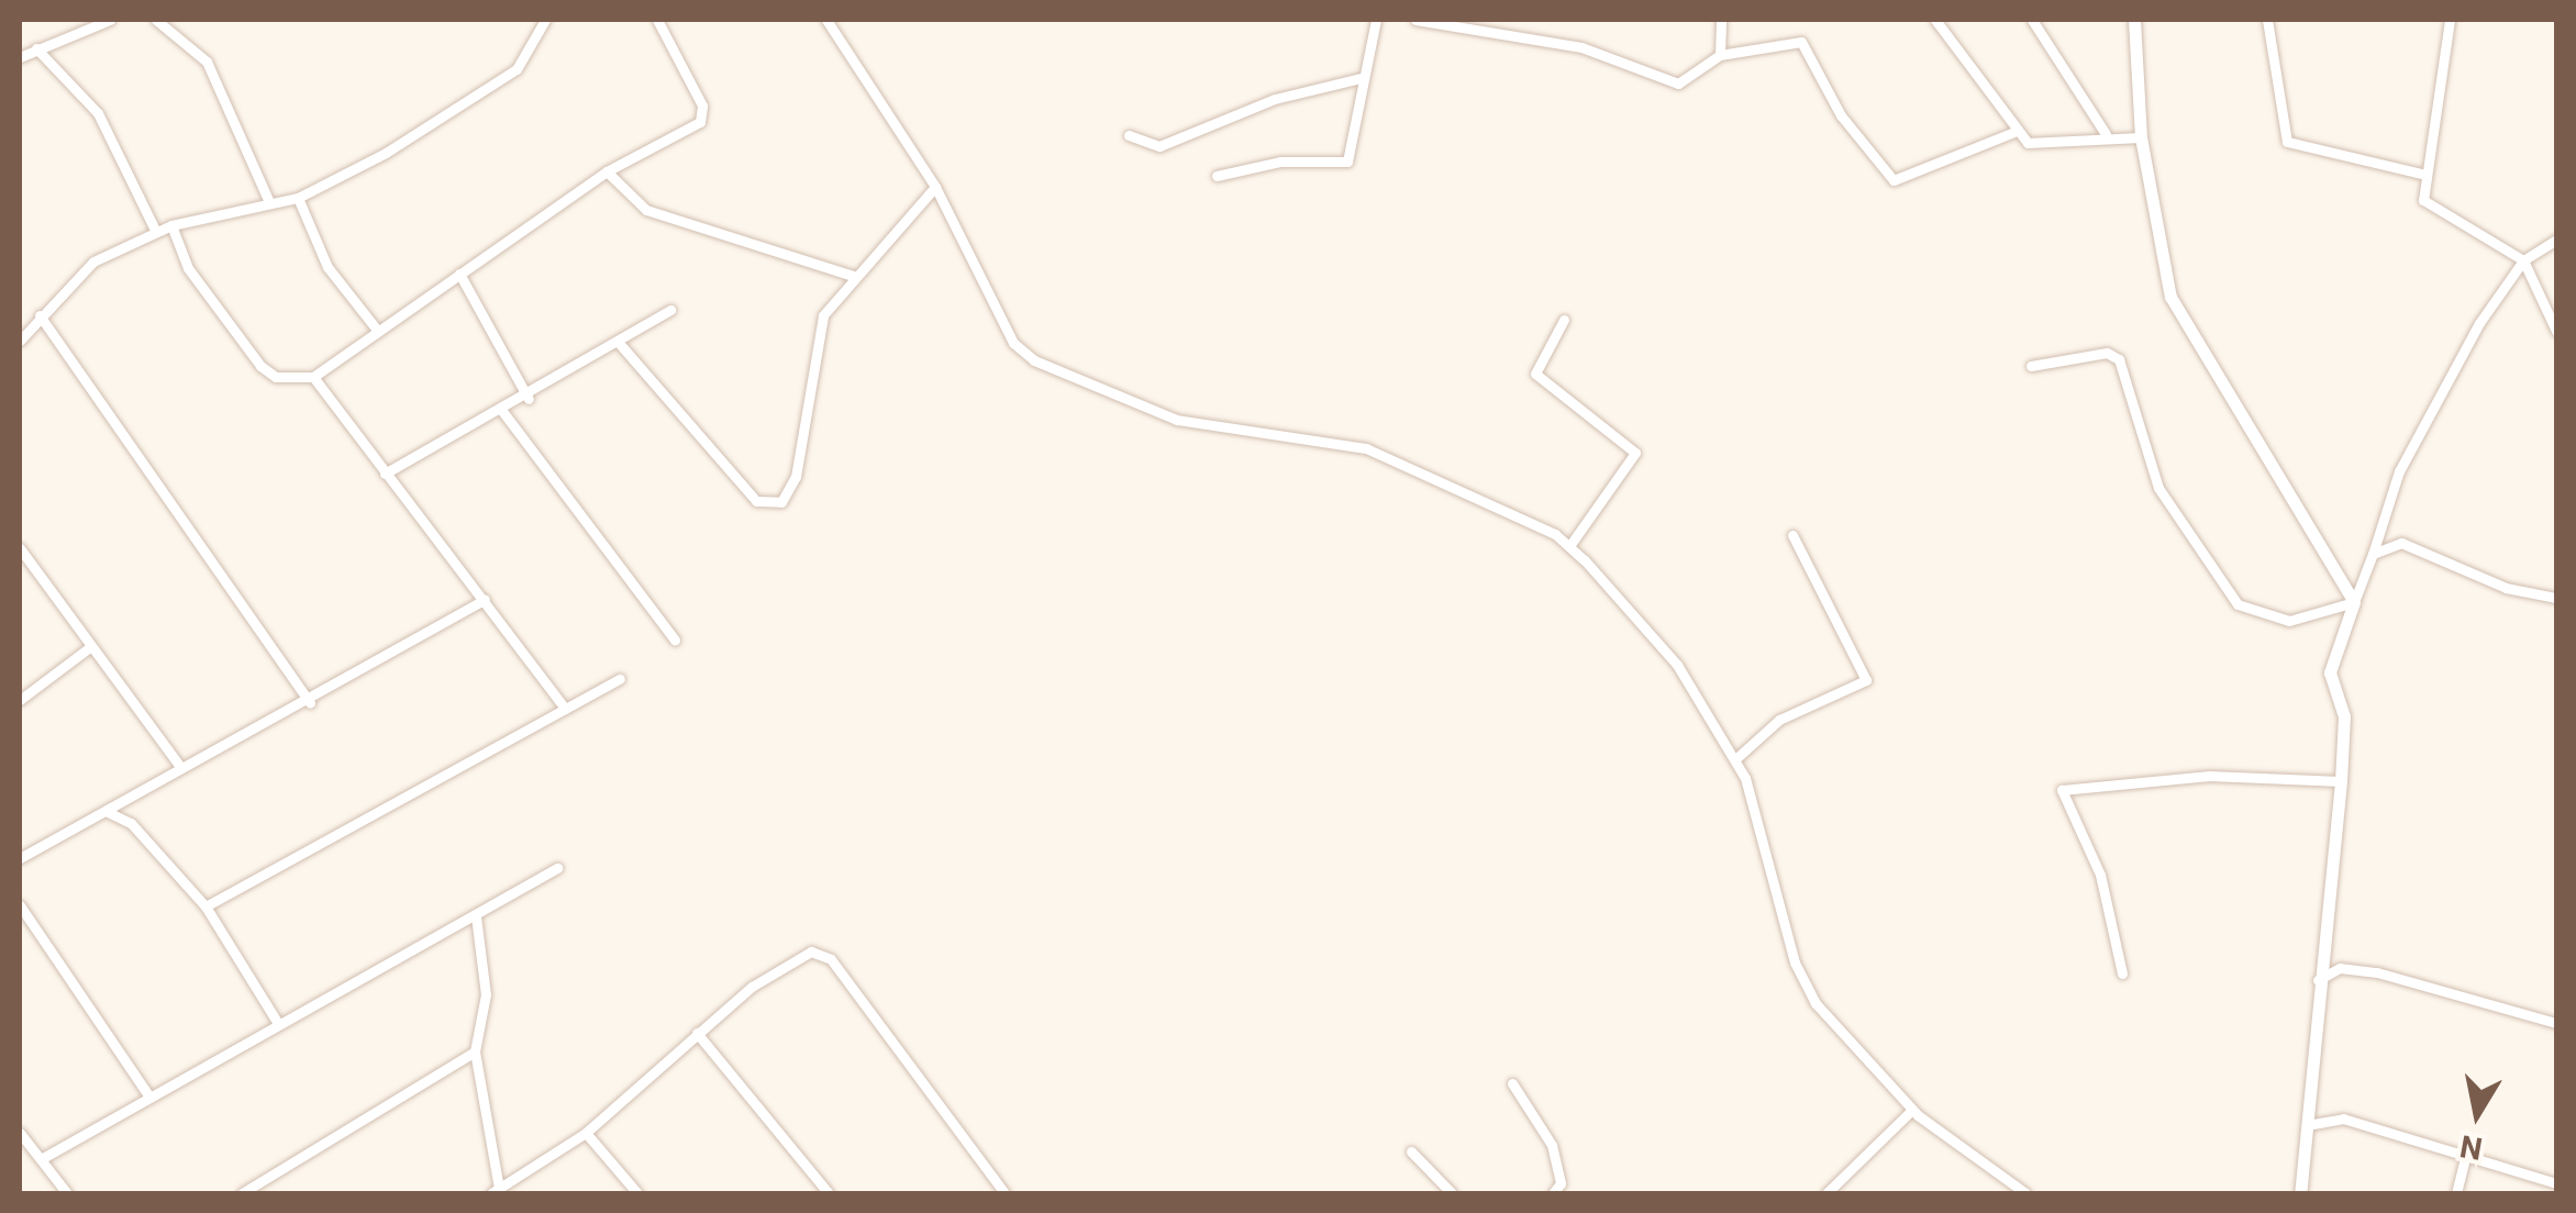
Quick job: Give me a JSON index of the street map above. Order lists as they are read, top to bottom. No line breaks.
{"north":"bottom"}
